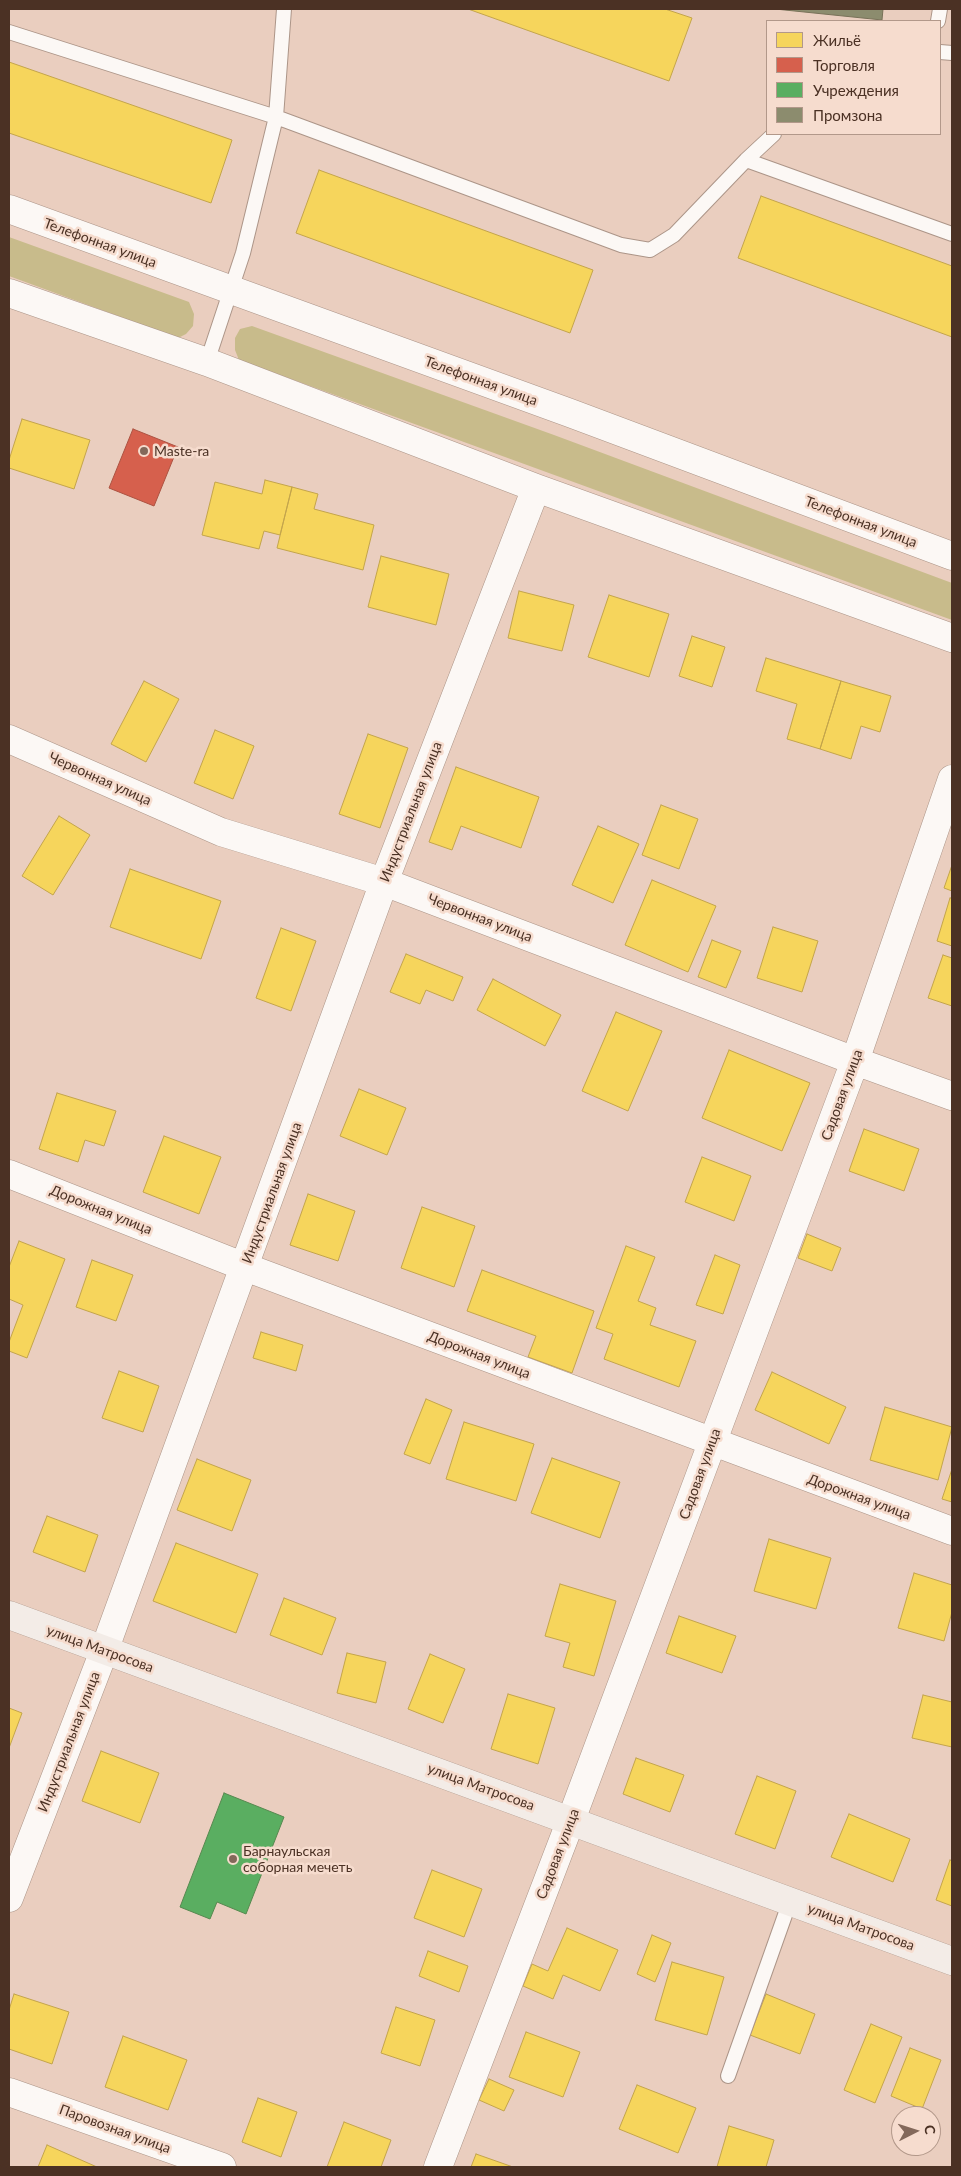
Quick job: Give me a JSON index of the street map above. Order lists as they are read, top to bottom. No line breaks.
{"streets":{"street":["Телефонная улица","Червонная улица","Индустриальная улица","Садовая улица","Дорожная улица","улица Матросова","Паровозная улица"]},"crossings":[["Червонная улица","Индустриальная улица"],["Червонная улица","Садовая улица"],["Индустриальная улица","Дорожная улица"],["Индустриальная улица","улица Матросова"],["Садовая улица","Дорожная улица"],["Садовая улица","улица Матросова"]],"places":["Maste-ra","Барнаульская соборная мечеть"],"legend":["Жильё","Торговля","Учреждения","Промзона"],"north":"right"}
